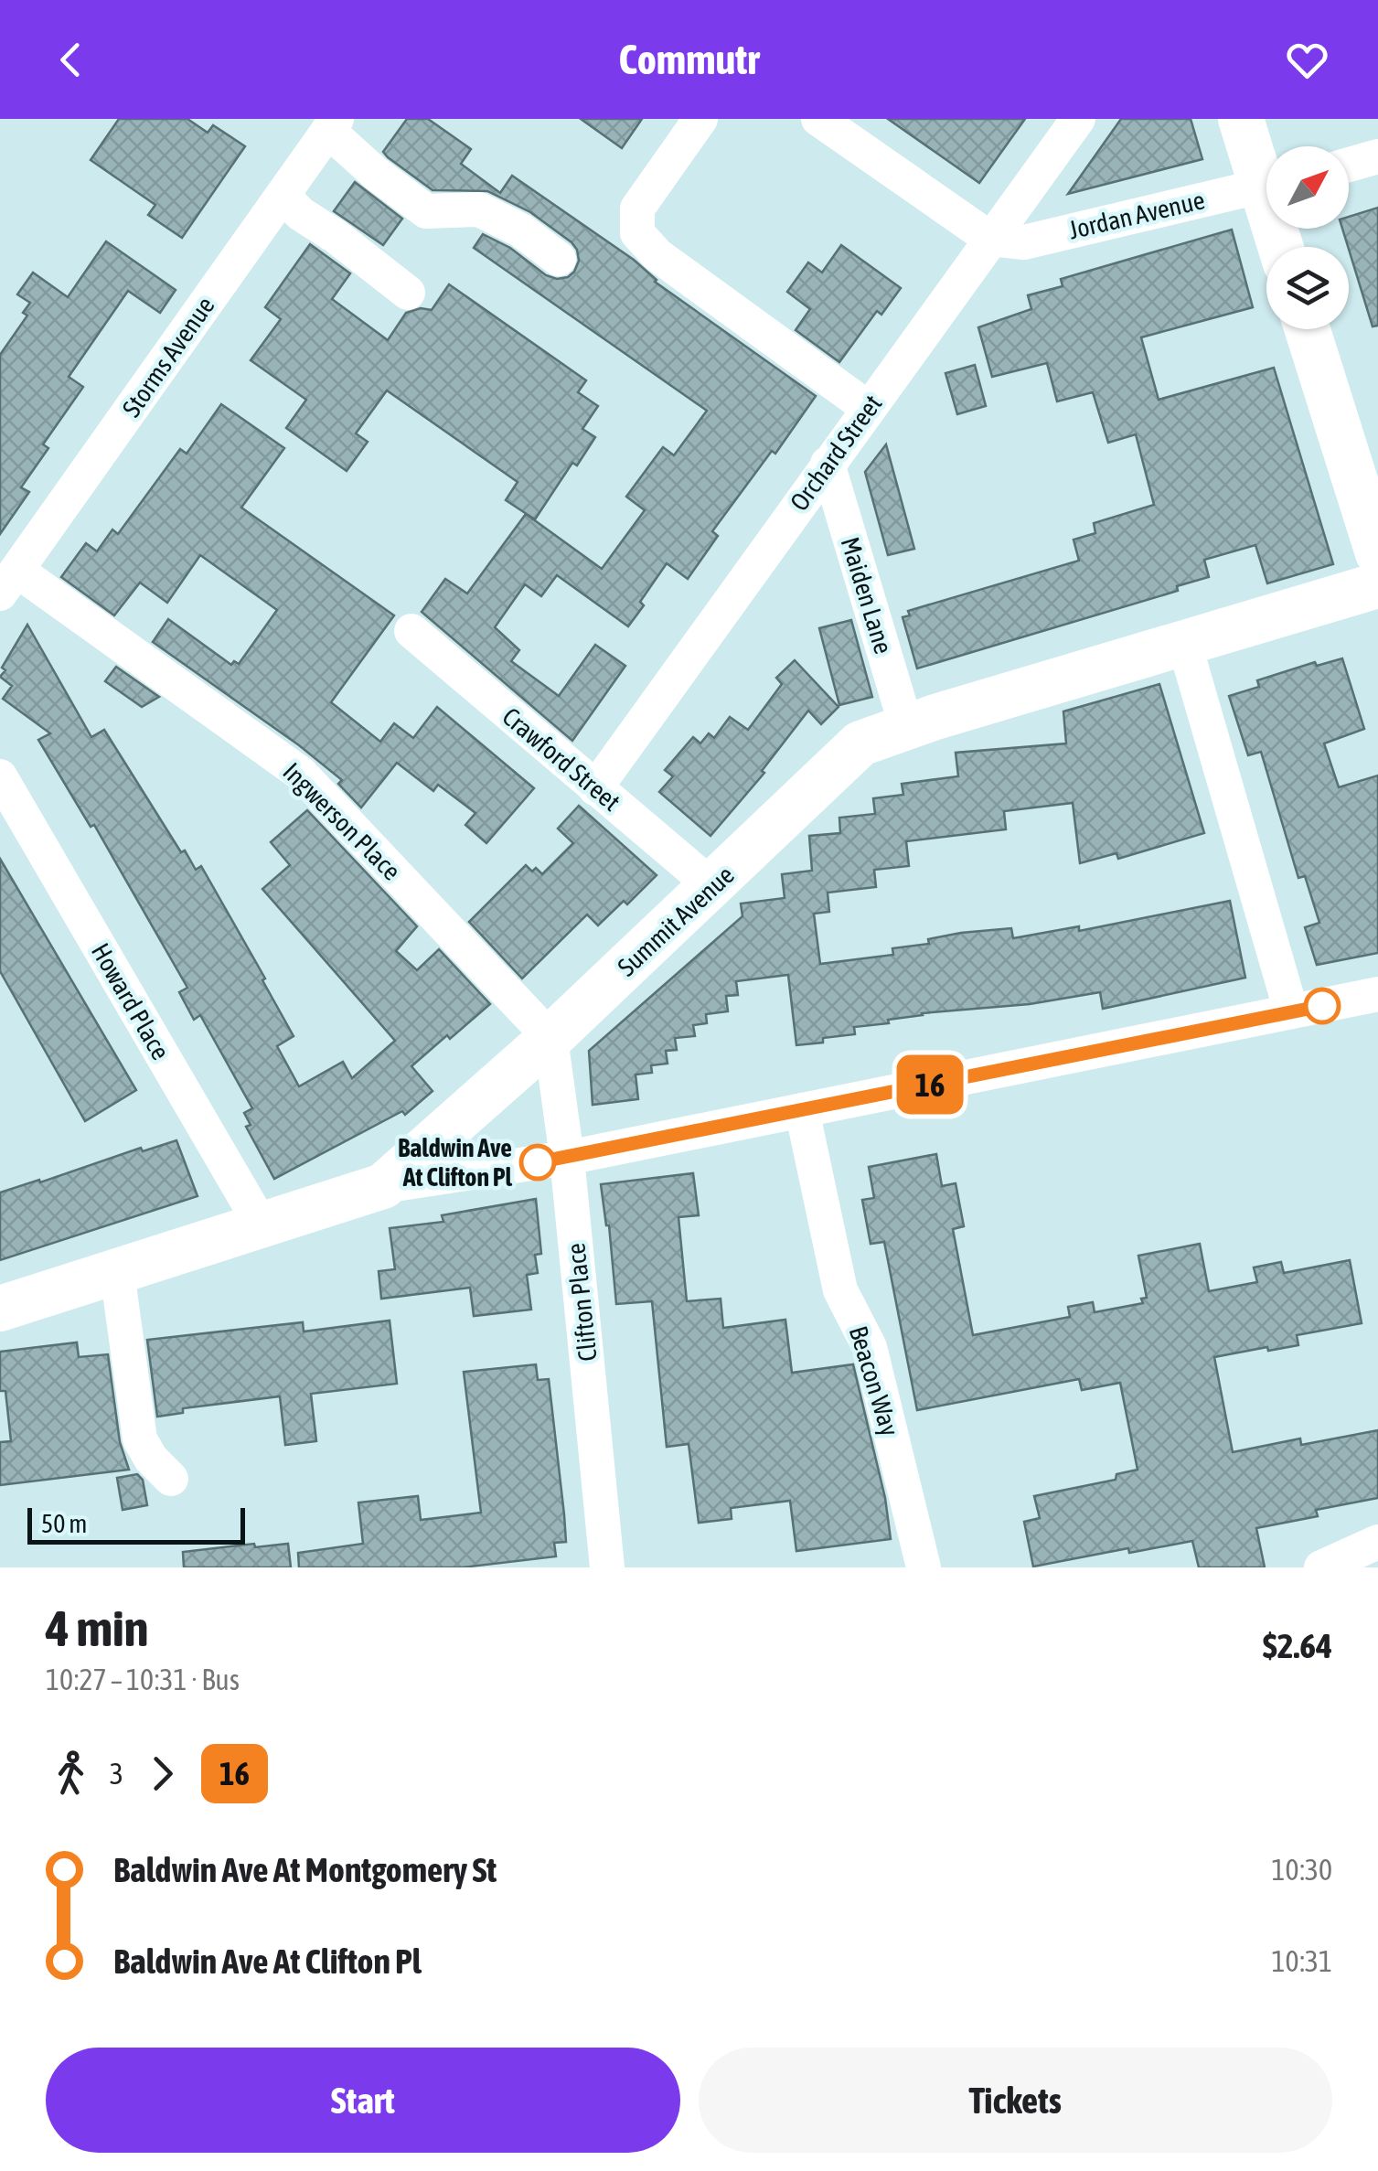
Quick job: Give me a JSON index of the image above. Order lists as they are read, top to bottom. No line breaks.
{"streets":{"main road":["Summit Avenue"],"street":["Jordan Avenue","Storms Avenue","Orchard Street","Maiden Lane","Crawford Street","Ingwerson Place","Howard Place","Clifton Place","Beacon Way"]},"crossings":[["Jordan Avenue","Orchard Street"],["Storms Avenue","Ingwerson Place"],["Orchard Street","Maiden Lane"],["Orchard Street","Crawford Street"],["Maiden Lane","Summit Avenue"],["Crawford Street","Summit Avenue"],["Ingwerson Place","Summit Avenue"],["Ingwerson Place","Clifton Place"],["Summit Avenue","Howard Place"],["Summit Avenue","Clifton Place"]],"places":["Baldwin Ave At Clifton Pl"],"lines":["bus line 16"],"scale_bar":"50 m","north":"top right","page":{"header":"Commutr","on_map":"16","scale":"50 m","heading":["4 min","10:27 – 10:31 · Bus","$2.64"],"legs":["3","16"],"list":[{"name":"Baldwin Ave At Montgomery St","value":"10:30"},{"name":"Baldwin Ave At Clifton Pl","value":"10:31"}],"buttons":["Start","Tickets"]}}
